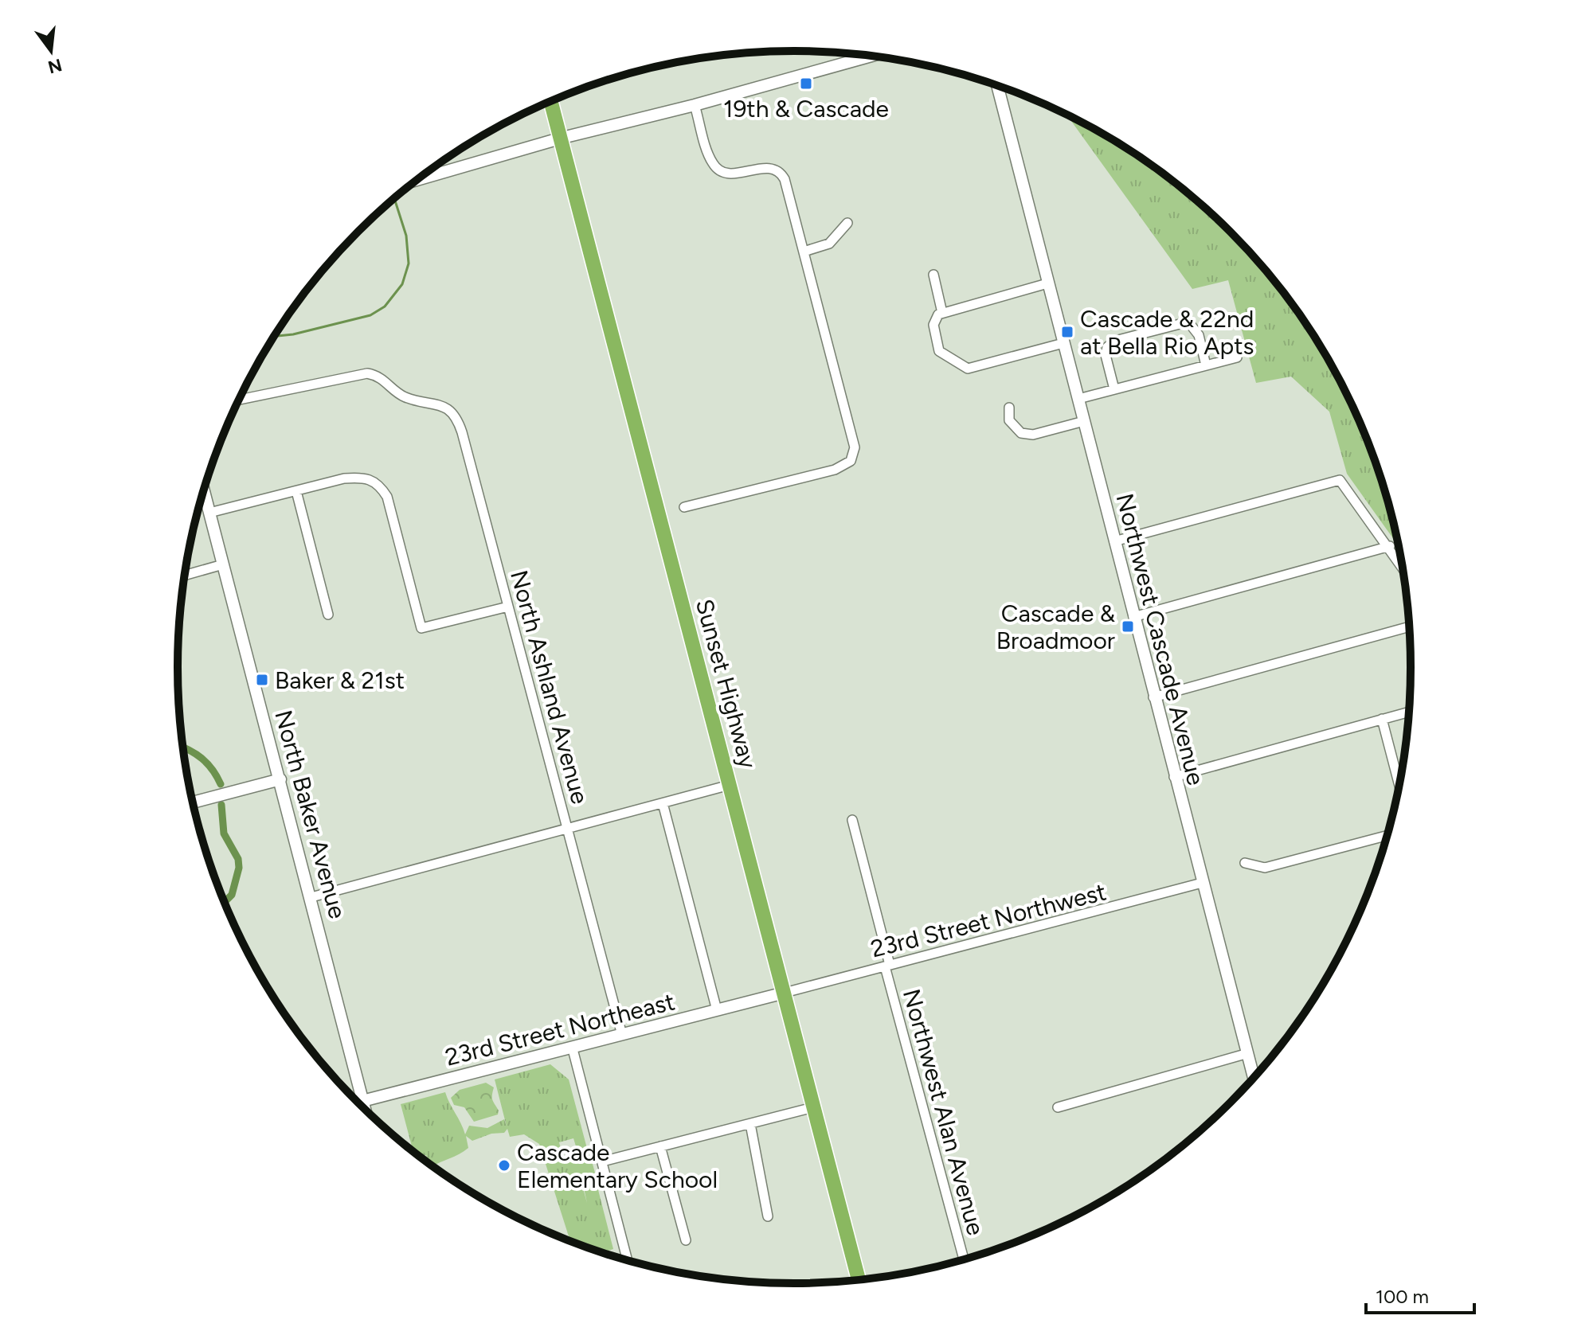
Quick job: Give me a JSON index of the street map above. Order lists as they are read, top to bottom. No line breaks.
{"streets":{"highway":["Sunset Highway"],"street":["Northwest Cascade Avenue","North Ashland Avenue","North Baker Avenue","23rd Street Northwest","23rd Street Northeast","Northwest Alan Avenue"]},"crossings":[["Northwest Cascade Avenue","23rd Street Northwest"],["Sunset Highway","23rd Street Northwest"],["Sunset Highway","23rd Street Northeast"],["North Ashland Avenue","23rd Street Northeast"],["North Baker Avenue","23rd Street Northeast"],["23rd Street Northwest","23rd Street Northeast"],["23rd Street Northwest","Northwest Alan Avenue"]],"places":{"transit":["19th & Cascade","Cascade & 22nd at Bella Rio Apts","Cascade & Broadmoor","Baker & 21st"],"other":["Cascade Elementary School"]},"scale_bar":"100 m","north":"bottom"}
